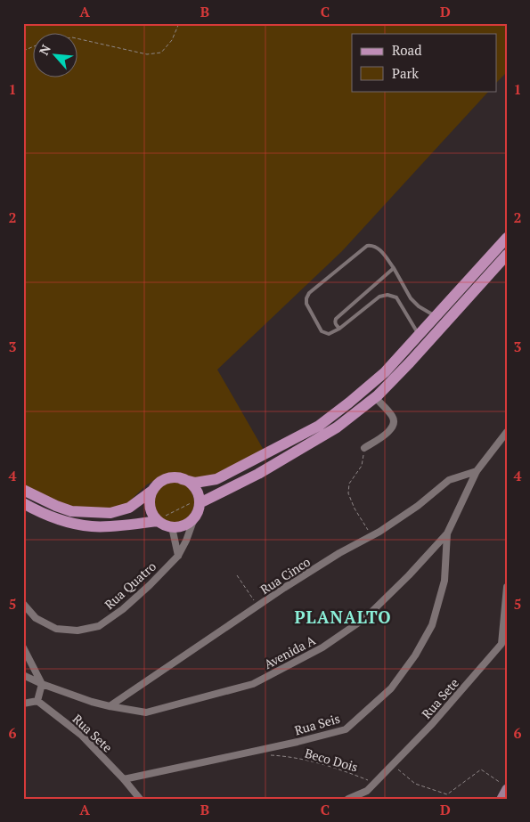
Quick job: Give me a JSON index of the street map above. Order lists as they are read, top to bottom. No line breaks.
{"streets":{"street":["Rua Cinco","Rua Quatro","Avenida A","Rua Sete","Rua Seis"],"path":["Beco Dois"]},"crossings":[["Rua Cinco","Avenida A"],["Avenida A","Rua Seis"],["Rua Sete","Rua Seis"],["Rua Sete","Beco Dois"]],"districts":["PLANALTO"],"legend":["Road","Park"],"north":"top left","grid":{"columns":["A","B","C","D"],"rows":["1","2","3","4","5","6"]}}
